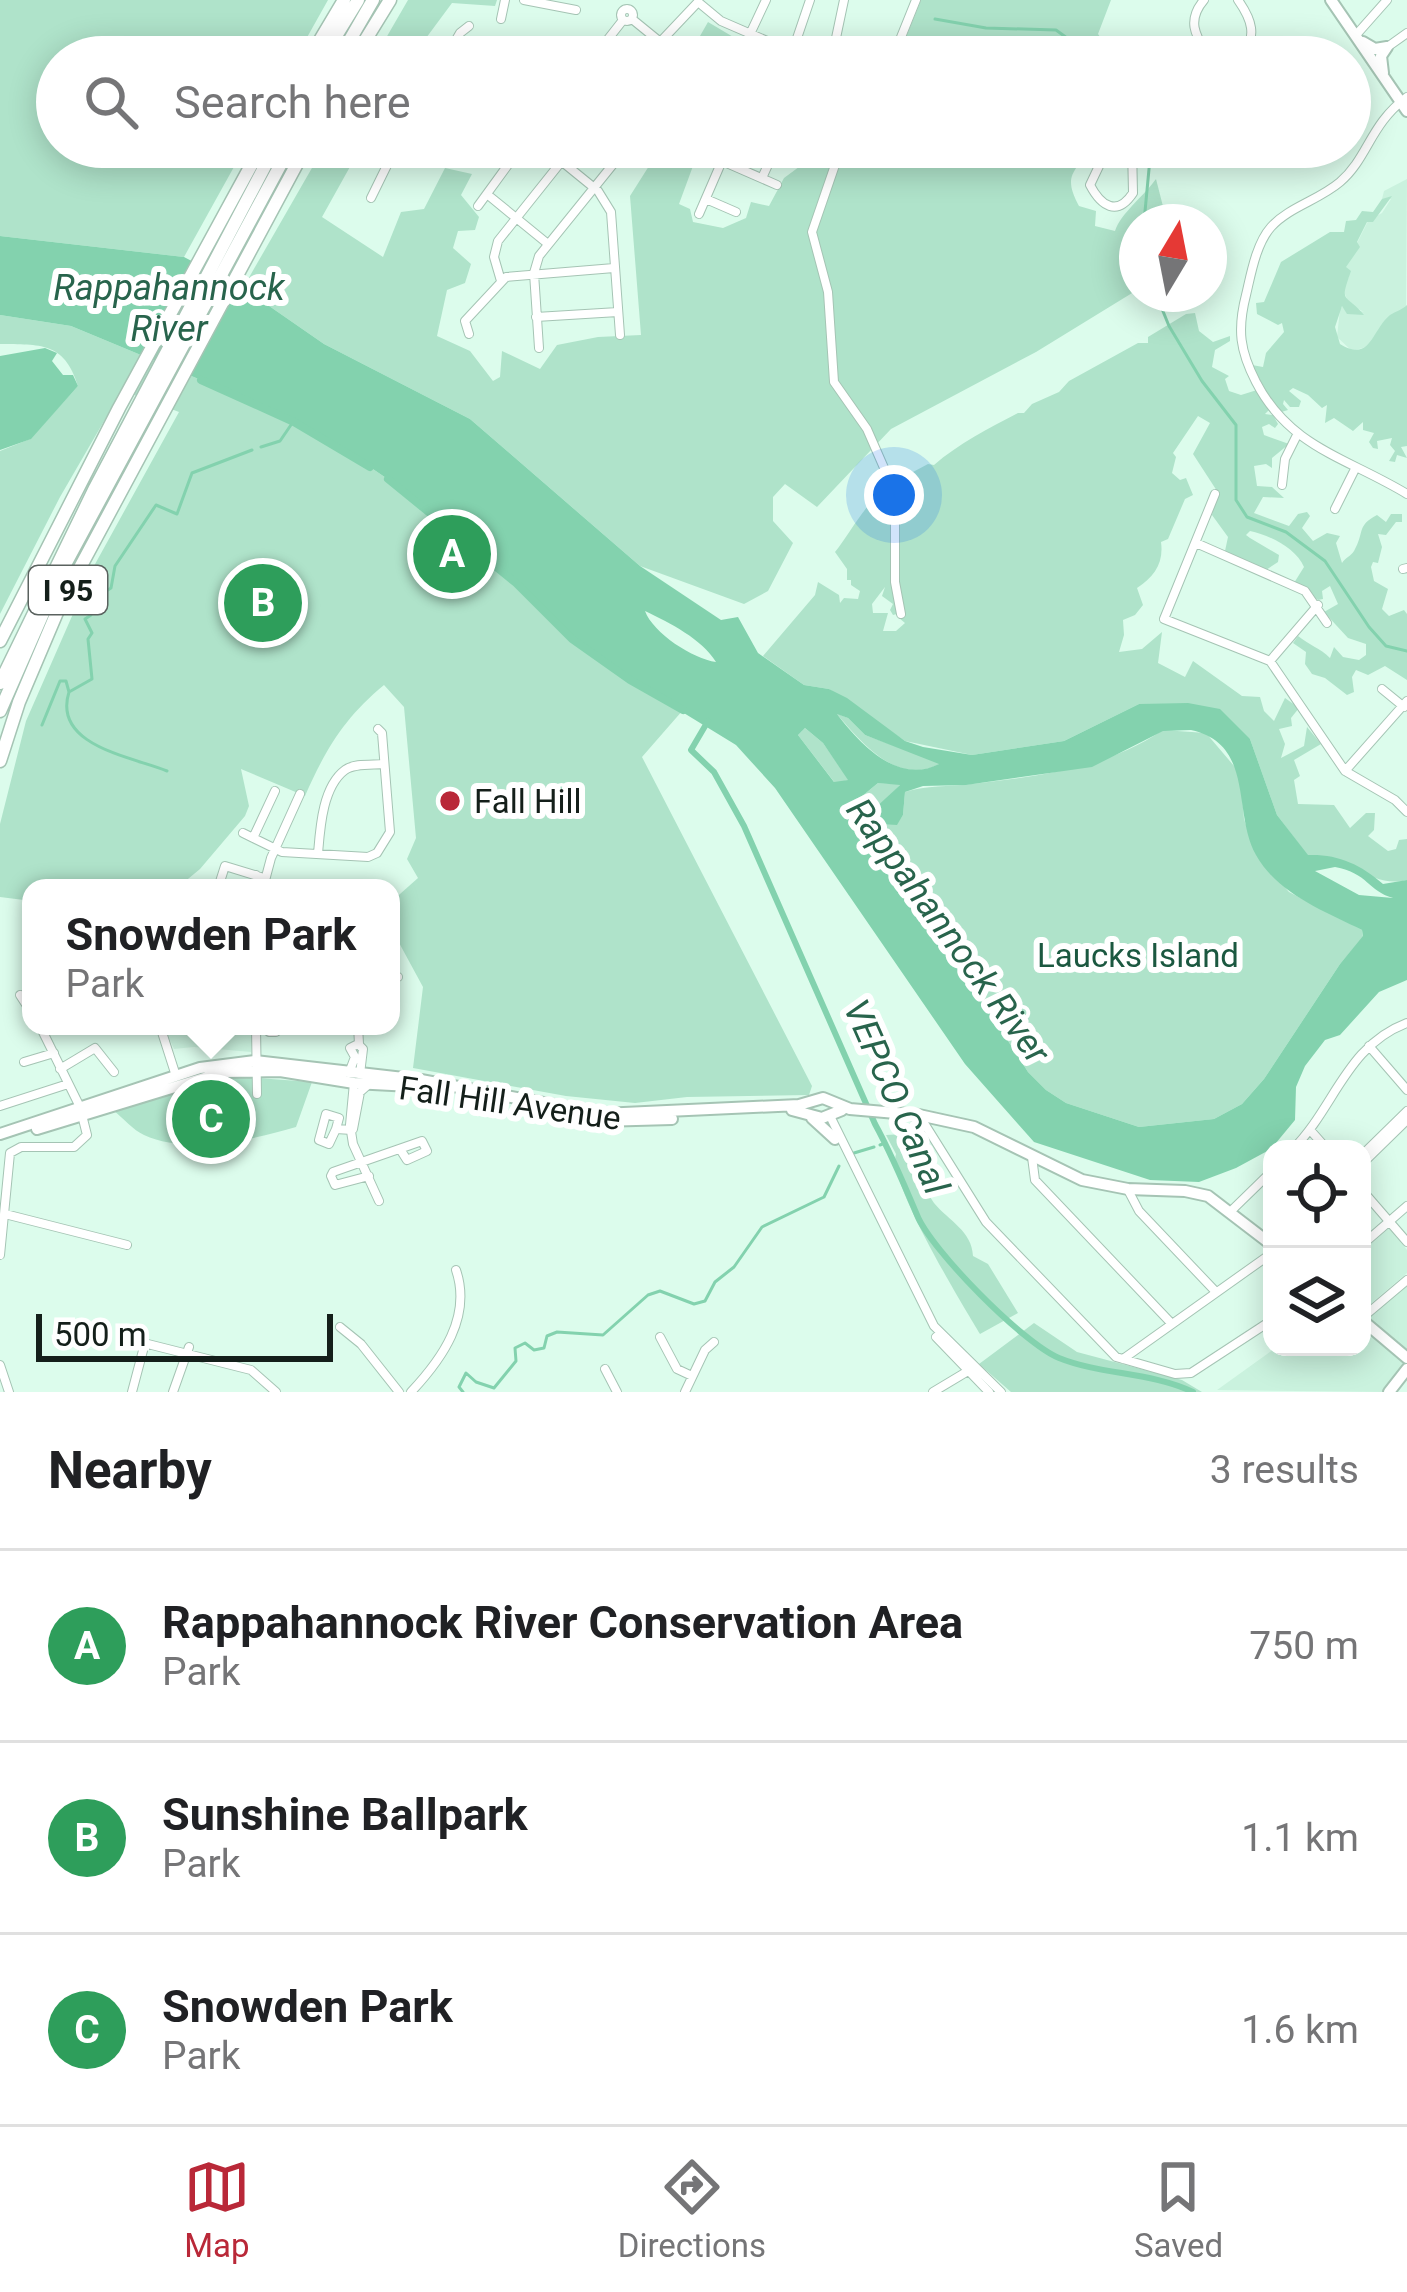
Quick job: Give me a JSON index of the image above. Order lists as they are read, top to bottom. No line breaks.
{"streets":{"highway":["I 95"],"main road":["Fall Hill Avenue"]},"water":["Rappahannock River","VEPCO Canal"],"parks":["Laucks Island"],"places":["Fall Hill"],"scale_bar":"500 m","north":"top","page":{"search":"Search here","pins":["A","B","C"],"popup":["Snowden Park","Park"],"scale":"500 m","heading":["Nearby","3 results"],"list":[{"mark":"A","name":"Rappahannock River Conservation Area","note":"Park","value":"750 m"},{"mark":"B","name":"Sunshine Ballpark","note":"Park","value":"1.1 km"},{"mark":"C","name":"Snowden Park","note":"Park","value":"1.6 km"}],"nav":["Map","Directions","Saved"]}}
